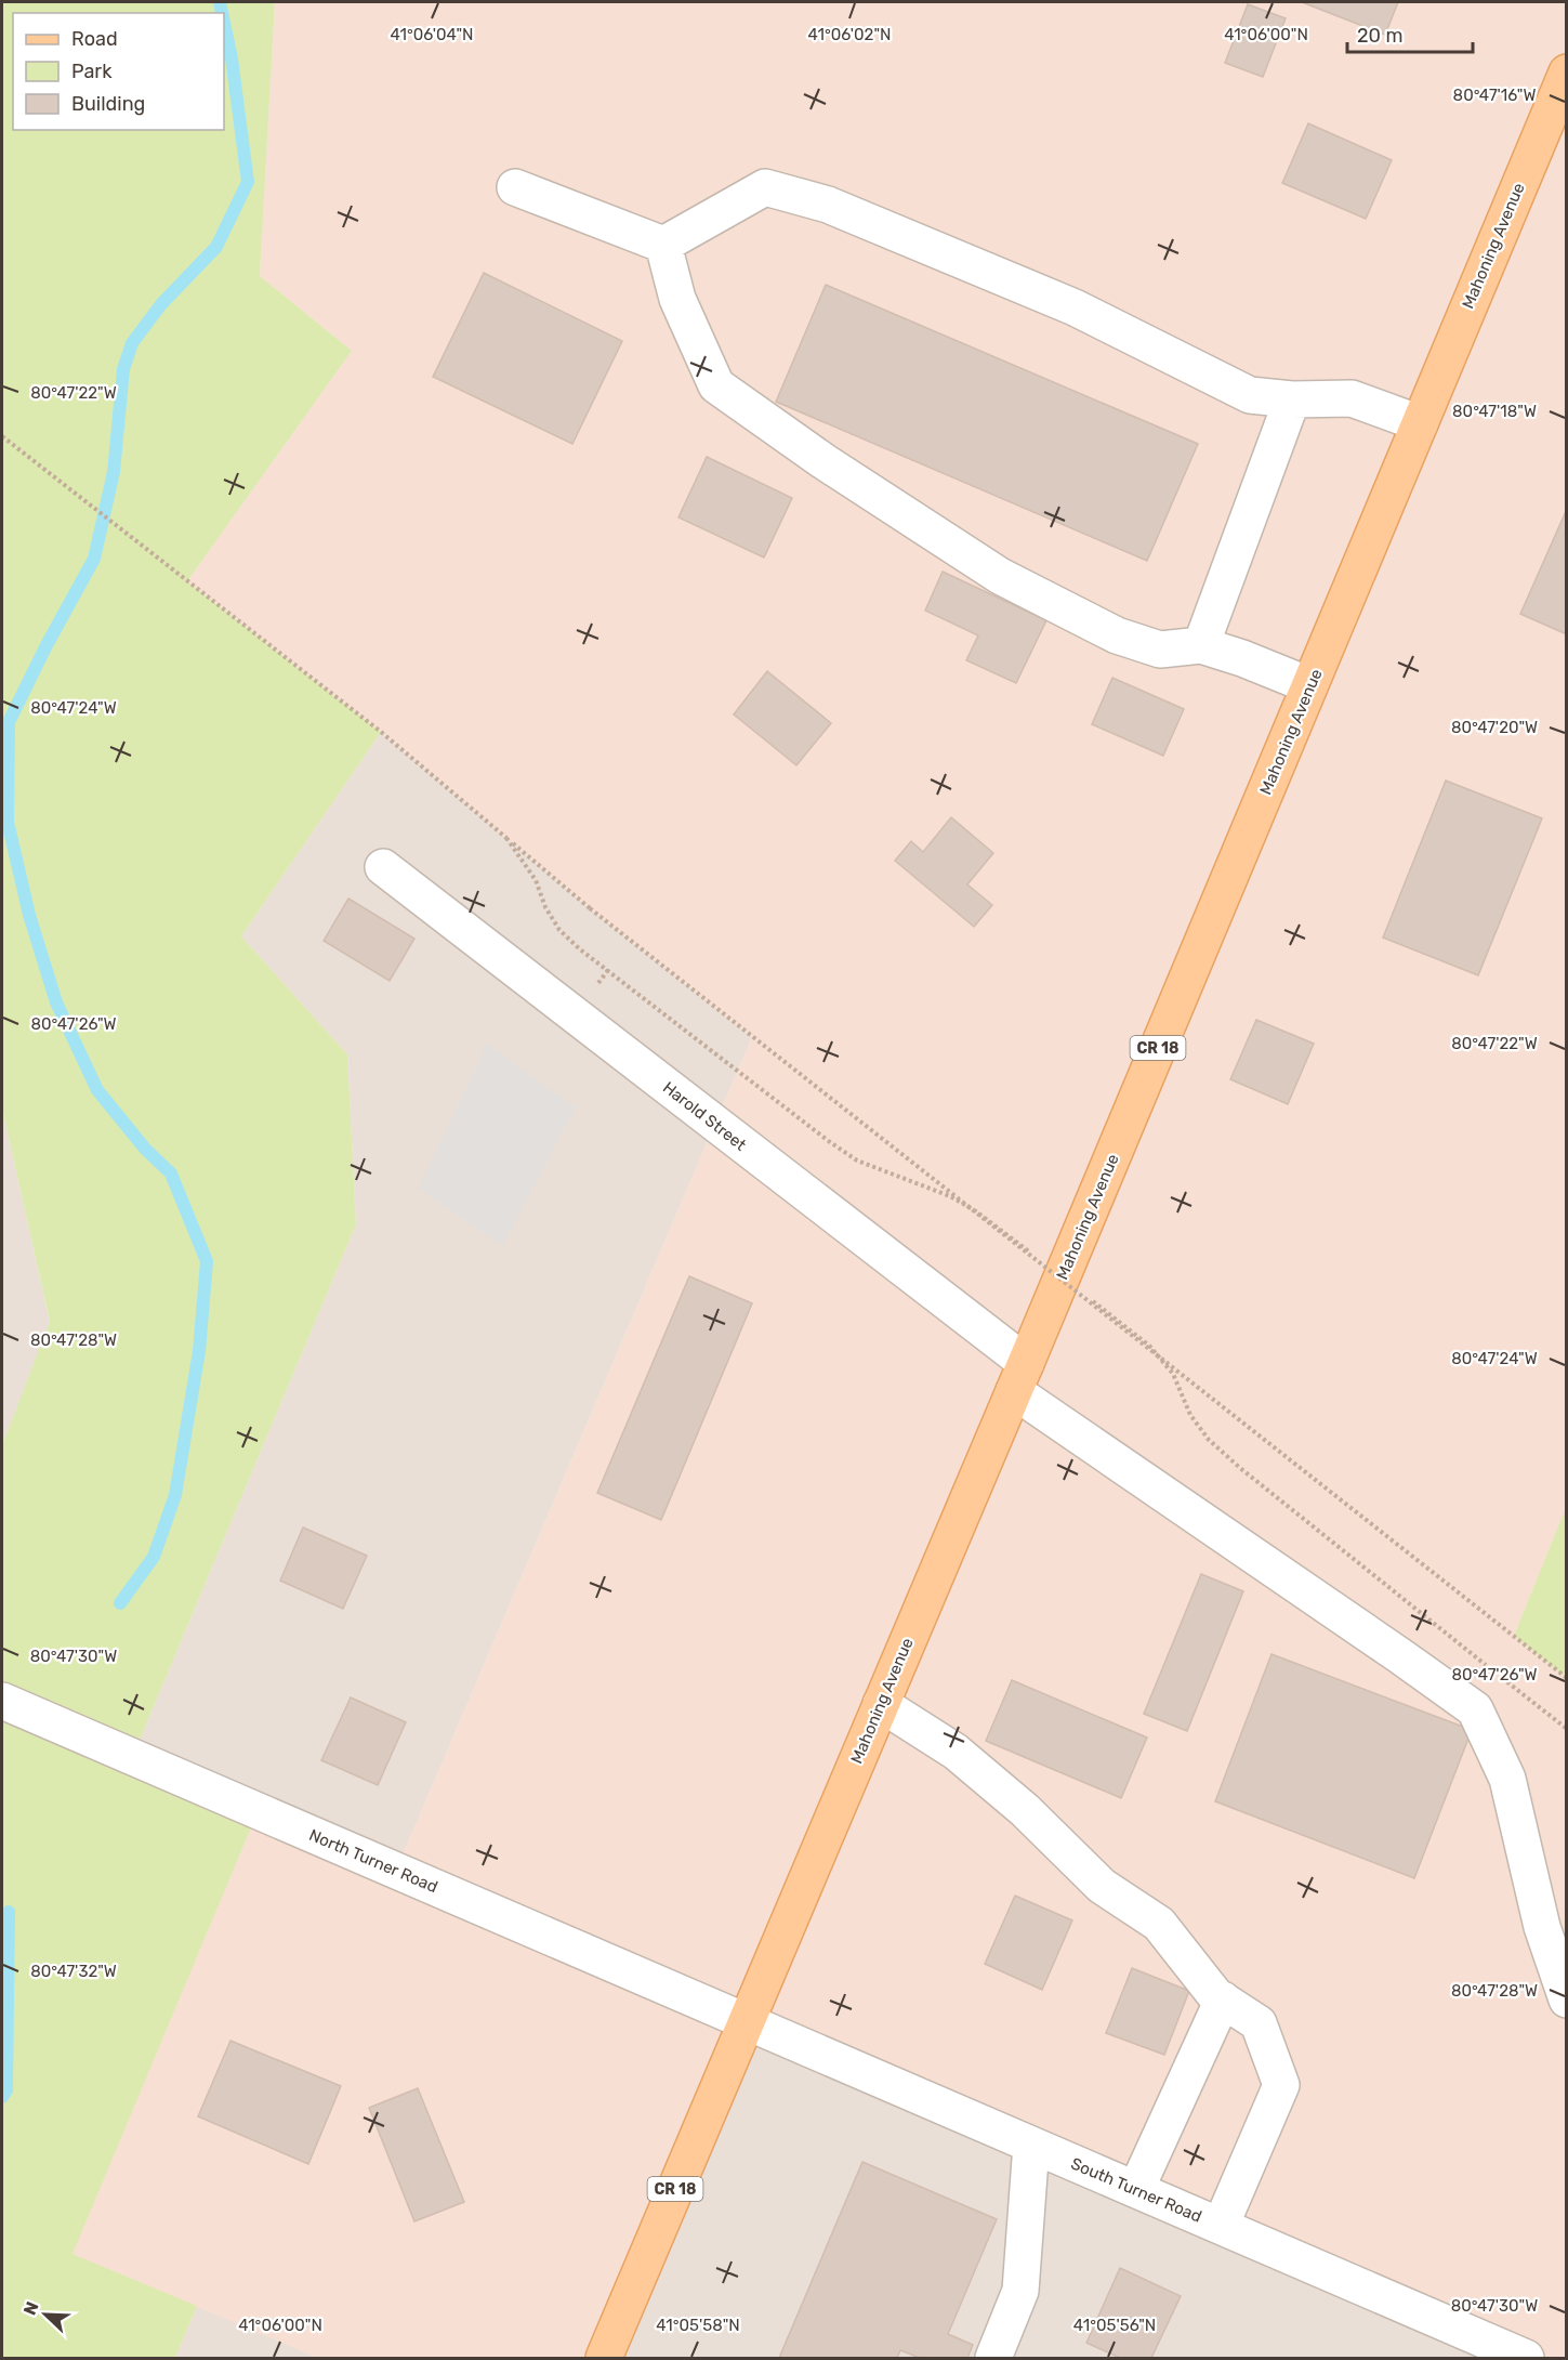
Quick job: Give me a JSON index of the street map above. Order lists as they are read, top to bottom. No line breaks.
{"streets":{"main road":["Mahoning Avenue","CR 18"],"street":["Harold Street","North Turner Road","South Turner Road"]},"crossings":[["Mahoning Avenue","Harold Street"],["Mahoning Avenue","North Turner Road"],["Mahoning Avenue","South Turner Road"],["North Turner Road","South Turner Road"]],"legend":["Road","Park","Building"],"scale_bar":"20 m","north":"top left","coordinates":["41°06'04\"N","41°06'02\"N","41°06'00\"N","80°47'16\"W","80°47'22\"W","80°47'18\"W","80°47'24\"W","80°47'20\"W","80°47'26\"W","80°47'28\"W","80°47'30\"W","80°47'32\"W","41°05'58\"N","41°05'56\"N"]}
